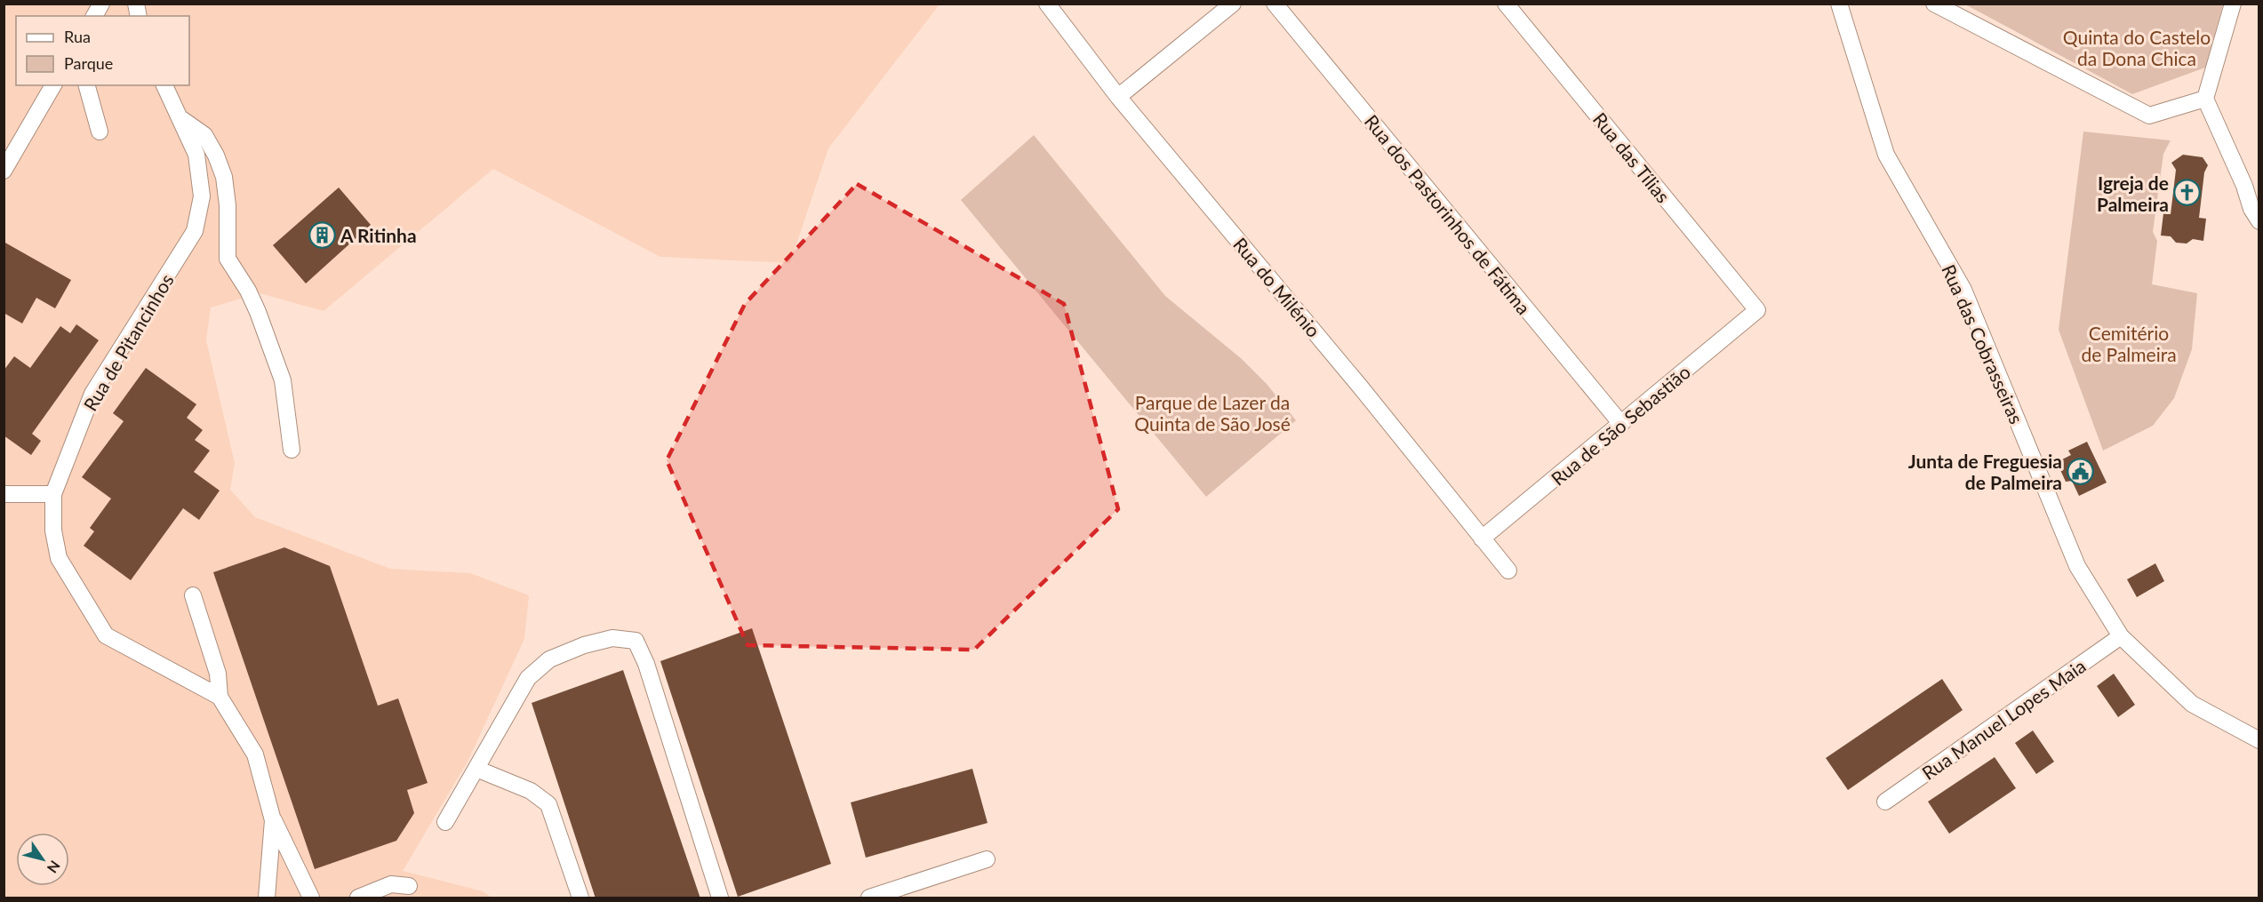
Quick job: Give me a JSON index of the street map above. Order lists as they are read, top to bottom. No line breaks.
{"streets":{"street":["Rua das Tílias","Rua dos Pastorinhos de Fátima","Rua do Milénio","Rua de Pitancinhos","Rua das Cobrasseiras","Rua de São Sebastião","Rua Manuel Lopes Maia"]},"crossings":[["Rua das Tílias","Rua de São Sebastião"],["Rua dos Pastorinhos de Fátima","Rua de São Sebastião"],["Rua do Milénio","Rua de São Sebastião"],["Rua das Cobrasseiras","Rua Manuel Lopes Maia"]],"parks":["Quinta do Castelo da Dona Chica","Cemitério de Palmeira","Parque de Lazer da Quinta de São José"],"places":{"church":["Igreja de Palmeira"],"building":["A Ritinha"],"public building":["Junta de Freguesia de Palmeira"]},"legend":["Rua","Parque"],"north":"bottom right"}
